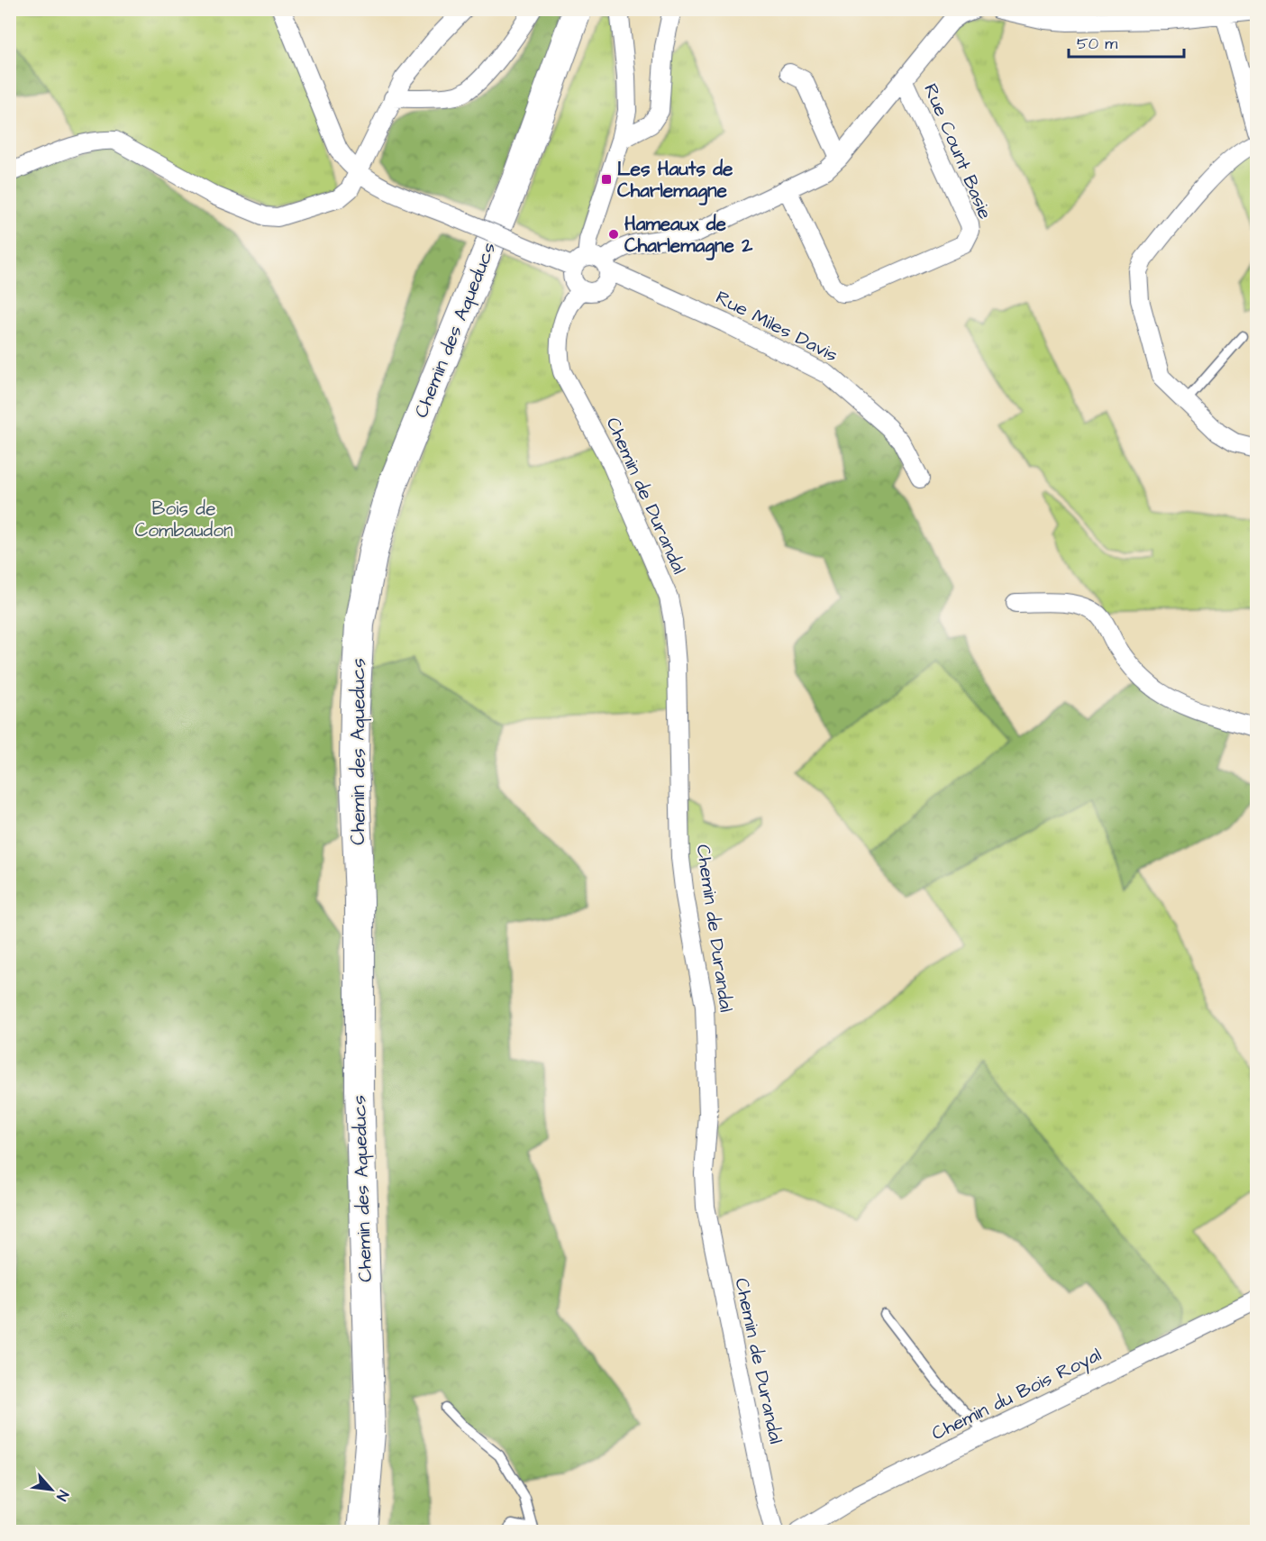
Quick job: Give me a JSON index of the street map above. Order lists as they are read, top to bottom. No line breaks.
{"streets":{"main road":["Chemin des Aqueducs"],"street":["Rue Count Basie","Rue Miles Davis","Chemin de Durandal","Chemin du Bois Royal"]},"crossings":[["Rue Miles Davis","Chemin de Durandal"]],"parks":["Bois de Combaudon"],"places":{"transit":["Les Hauts de Charlemagne"],"other":["Hameaux de Charlemagne 2"]},"scale_bar":"50 m","north":"bottom right"}
